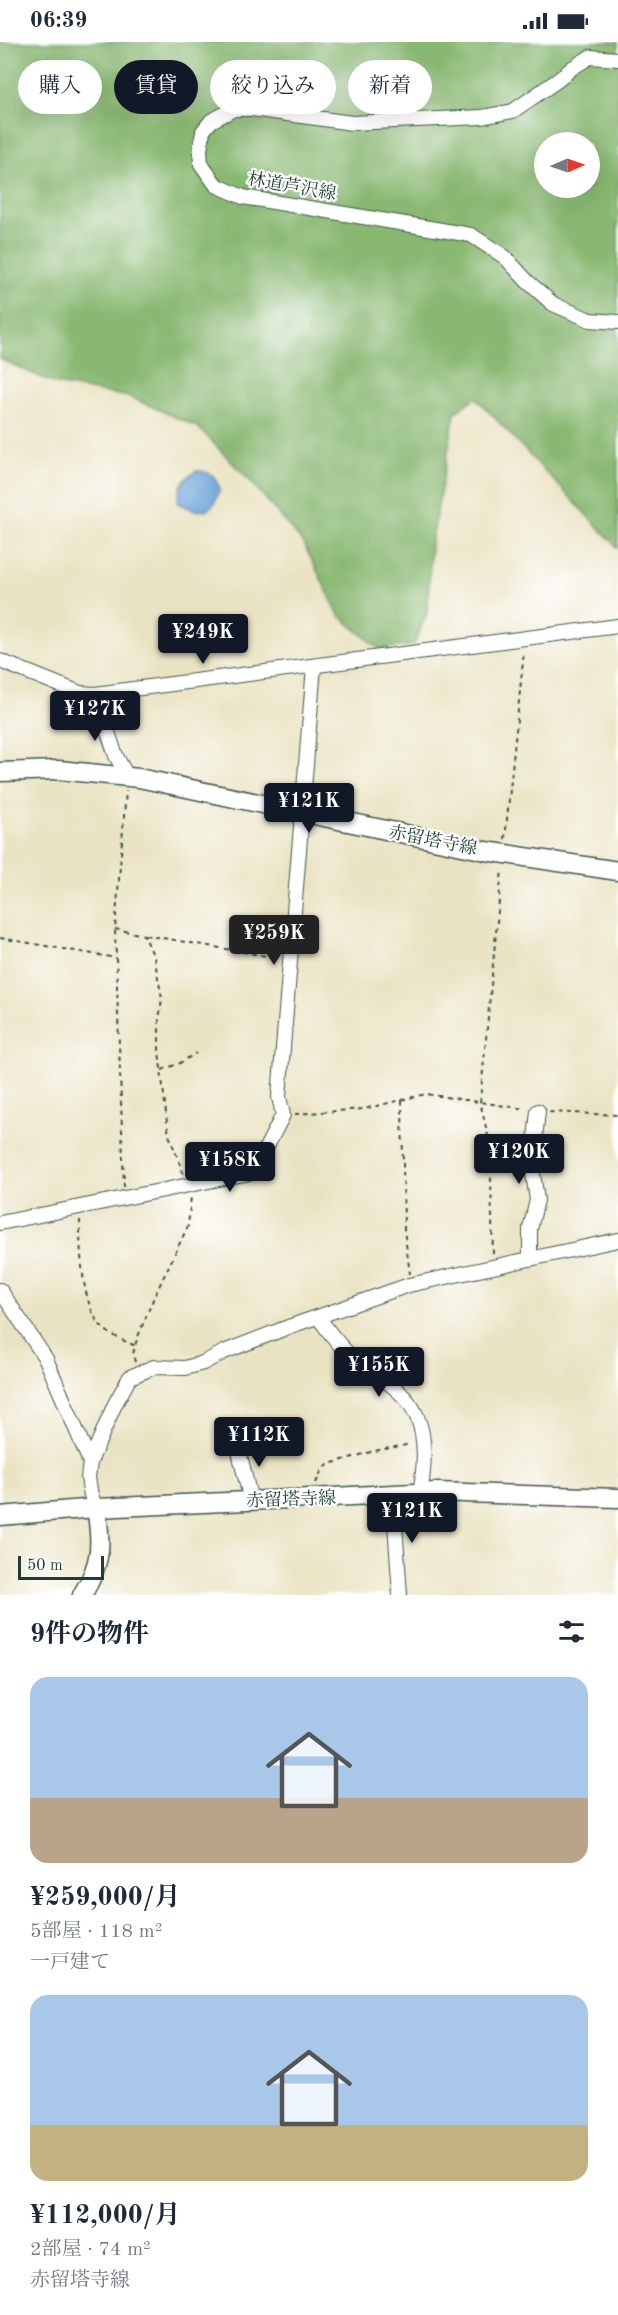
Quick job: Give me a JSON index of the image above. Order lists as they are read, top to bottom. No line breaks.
{"streets":{"main road":["赤留塔寺線"],"street":["林道芦沢線"]},"scale_bar":"50 m","north":"right","page":{"status":"06:39","chip":["購入","賃貸","絞り込み","新着"],"price":["¥249K","¥127K","¥121K","¥259K","¥120K","¥158K","¥155K","¥112K","¥121K"],"scale":"50 m","heading":"9件の物件","list":[{"name":"¥259,000/月","note":"5部屋 · 118 m² · 一戸建て"},{"name":"¥112,000/月","note":"2部屋 · 74 m² · 赤留塔寺線"}]}}
